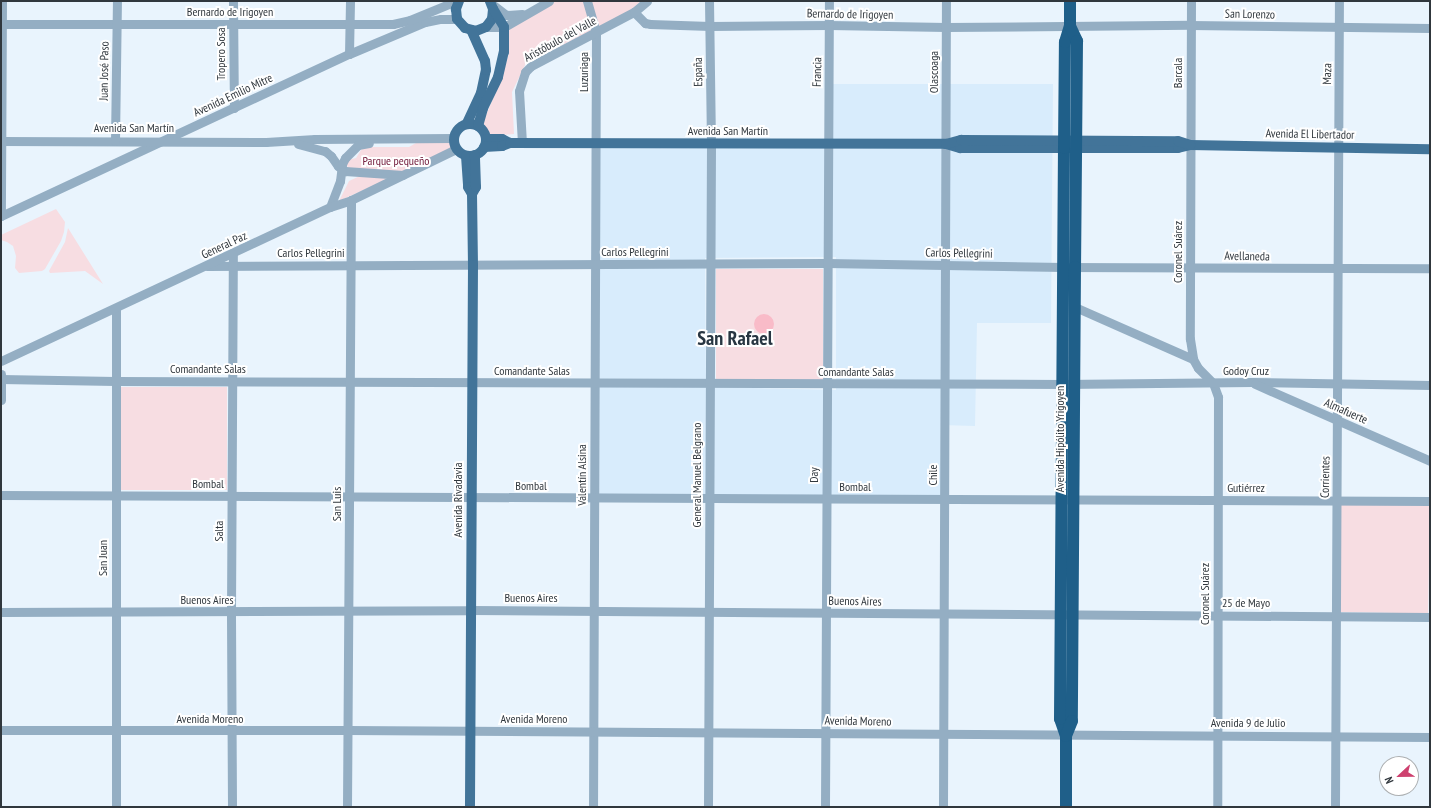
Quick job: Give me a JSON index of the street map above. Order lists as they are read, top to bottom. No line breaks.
{"streets":{"highway":["Avenida Hipólito Yrigoyen"],"main road":["Avenida San Martín","Avenida El Libertador","Avenida Rivadavia"],"street":["Bernardo de Irigoyen","San Lorenzo","Aristóbulo del Valle","Tropero Sosa","Juan José Paso","Luzuriaga","España","Francia","Olascoaga","Barcala","Maza","Avenida Emilio Mitre","General Paz","Carlos Pellegrini","Coronel Suárez","Avellaneda","Comandante Salas","Godoy Cruz","Almafuerte","Valentín Alsina","General Manuel Belgrano","Day","Chile","Corrientes","Bombal","Gutiérrez","San Luis","Salta","San Juan","Buenos Aires","25 de Mayo","Avenida Moreno","Avenida 9 de Julio"]},"crossings":[["Bernardo de Irigoyen","San Lorenzo"],["Bernardo de Irigoyen","Aristóbulo del Valle"],["Bernardo de Irigoyen","Tropero Sosa"],["Bernardo de Irigoyen","Juan José Paso"],["Bernardo de Irigoyen","España"],["Bernardo de Irigoyen","Francia"],["Bernardo de Irigoyen","Olascoaga"],["San Lorenzo","Barcala"],["San Lorenzo","Maza"],["Aristóbulo del Valle","Luzuriaga"],["Aristóbulo del Valle","Avenida San Martín"],["Tropero Sosa","Avenida Emilio Mitre"],["Juan José Paso","Avenida San Martín"],["Luzuriaga","Avenida San Martín"],["Luzuriaga","Valentín Alsina"],["España","Avenida San Martín"],["España","General Manuel Belgrano"],["Francia","Avenida San Martín"],["Francia","Day"],["Olascoaga","Avenida San Martín"],["Olascoaga","Chile"],["Barcala","Avenida El Libertador"],["Barcala","Coronel Suárez"],["Maza","Avenida El Libertador"],["Maza","Corrientes"],["Avenida Emilio Mitre","Avenida San Martín"],["Avenida San Martín","Avenida El Libertador"],["Avenida San Martín","General Paz"],["Avenida San Martín","Avenida Hipólito Yrigoyen"],["Avenida San Martín","Valentín Alsina"],["Avenida San Martín","General Manuel Belgrano"],["Avenida San Martín","Day"],["Avenida San Martín","Chile"],["Avenida San Martín","Avenida Rivadavia"],["Avenida El Libertador","Coronel Suárez"],["Avenida El Libertador","Avenida Hipólito Yrigoyen"],["Avenida El Libertador","Corrientes"],["General Paz","Carlos Pellegrini"],["General Paz","Avenida Rivadavia"],["General Paz","San Luis"],["General Paz","Salta"],["General Paz","San Juan"],["Carlos Pellegrini","Avellaneda"],["Carlos Pellegrini","Avenida Hipólito Yrigoyen"],["Carlos Pellegrini","Valentín Alsina"],["Carlos Pellegrini","General Manuel Belgrano"],["Carlos Pellegrini","Day"],["Carlos Pellegrini","Chile"],["Carlos Pellegrini","Avenida Rivadavia"],["Carlos Pellegrini","San Luis"],["Carlos Pellegrini","Salta"],["Coronel Suárez","Avellaneda"],["Coronel Suárez","Godoy Cruz"],["Coronel Suárez","Gutiérrez"],["Coronel Suárez","25 de Mayo"],["Coronel Suárez","Avenida 9 de Julio"],["Avellaneda","Avenida Hipólito Yrigoyen"],["Avellaneda","Corrientes"],["Comandante Salas","Godoy Cruz"],["Comandante Salas","Avenida Hipólito Yrigoyen"],["Comandante Salas","Valentín Alsina"],["Comandante Salas","General Manuel Belgrano"],["Comandante Salas","Day"],["Comandante Salas","Chile"],["Comandante Salas","Avenida Rivadavia"],["Comandante Salas","San Luis"],["Comandante Salas","Salta"],["Comandante Salas","San Juan"],["Godoy Cruz","Almafuerte"],["Godoy Cruz","Avenida Hipólito Yrigoyen"],["Godoy Cruz","Corrientes"],["Almafuerte","Corrientes"],["Avenida Hipólito Yrigoyen","Bombal"],["Avenida Hipólito Yrigoyen","Gutiérrez"],["Avenida Hipólito Yrigoyen","Buenos Aires"],["Avenida Hipólito Yrigoyen","25 de Mayo"],["Avenida Hipólito Yrigoyen","Avenida Moreno"],["Avenida Hipólito Yrigoyen","Avenida 9 de Julio"],["Valentín Alsina","Bombal"],["Valentín Alsina","Buenos Aires"],["Valentín Alsina","Avenida Moreno"],["General Manuel Belgrano","Bombal"],["General Manuel Belgrano","Buenos Aires"],["General Manuel Belgrano","Avenida Moreno"],["Day","Bombal"],["Day","Buenos Aires"],["Day","Avenida Moreno"],["Chile","Bombal"],["Chile","Buenos Aires"],["Chile","Avenida Moreno"],["Corrientes","Gutiérrez"],["Corrientes","25 de Mayo"],["Corrientes","Avenida 9 de Julio"],["Bombal","Gutiérrez"],["Bombal","Avenida Rivadavia"],["Bombal","San Luis"],["Bombal","Salta"],["Bombal","San Juan"],["Avenida Rivadavia","Buenos Aires"],["Avenida Rivadavia","Avenida Moreno"],["San Luis","Buenos Aires"],["San Luis","Avenida Moreno"],["Salta","Buenos Aires"],["Salta","Avenida Moreno"],["San Juan","Buenos Aires"],["San Juan","Avenida Moreno"],["Buenos Aires","25 de Mayo"],["Avenida Moreno","Avenida 9 de Julio"]],"districts":["San Rafael"],"parks":["Parque pequeño"],"north":"left"}
